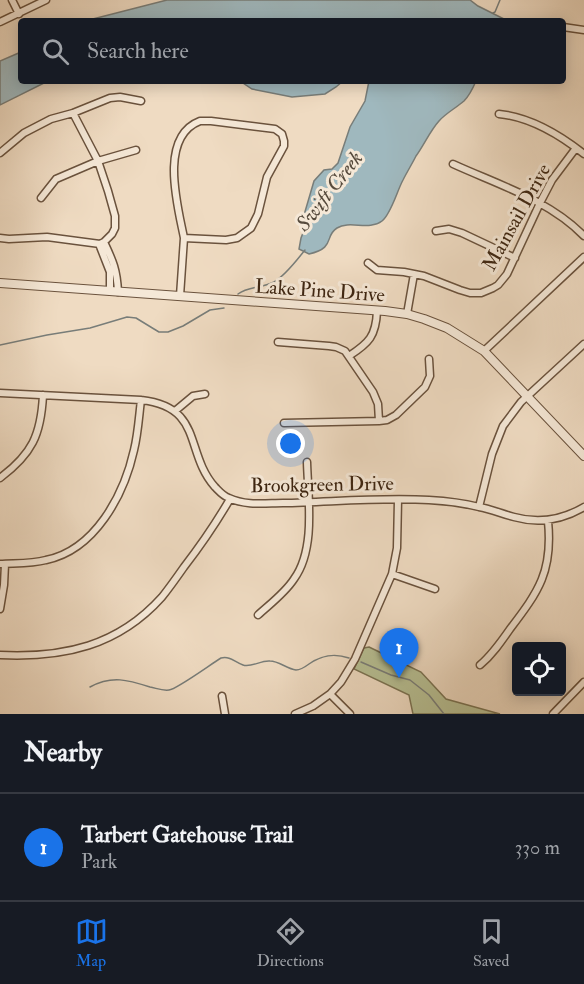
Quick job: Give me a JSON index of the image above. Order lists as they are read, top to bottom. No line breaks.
{"streets":{"street":["Mainsail Drive","Lake Pine Drive","Brookgreen Drive"]},"water":["Swift Creek"],"page":{"search":"Search here","pins":"1","heading":"Nearby","list":[{"mark":"1","name":"Tarbert Gatehouse Trail","note":"Park","value":"330 m"}],"nav":["Map","Directions","Saved"]}}
